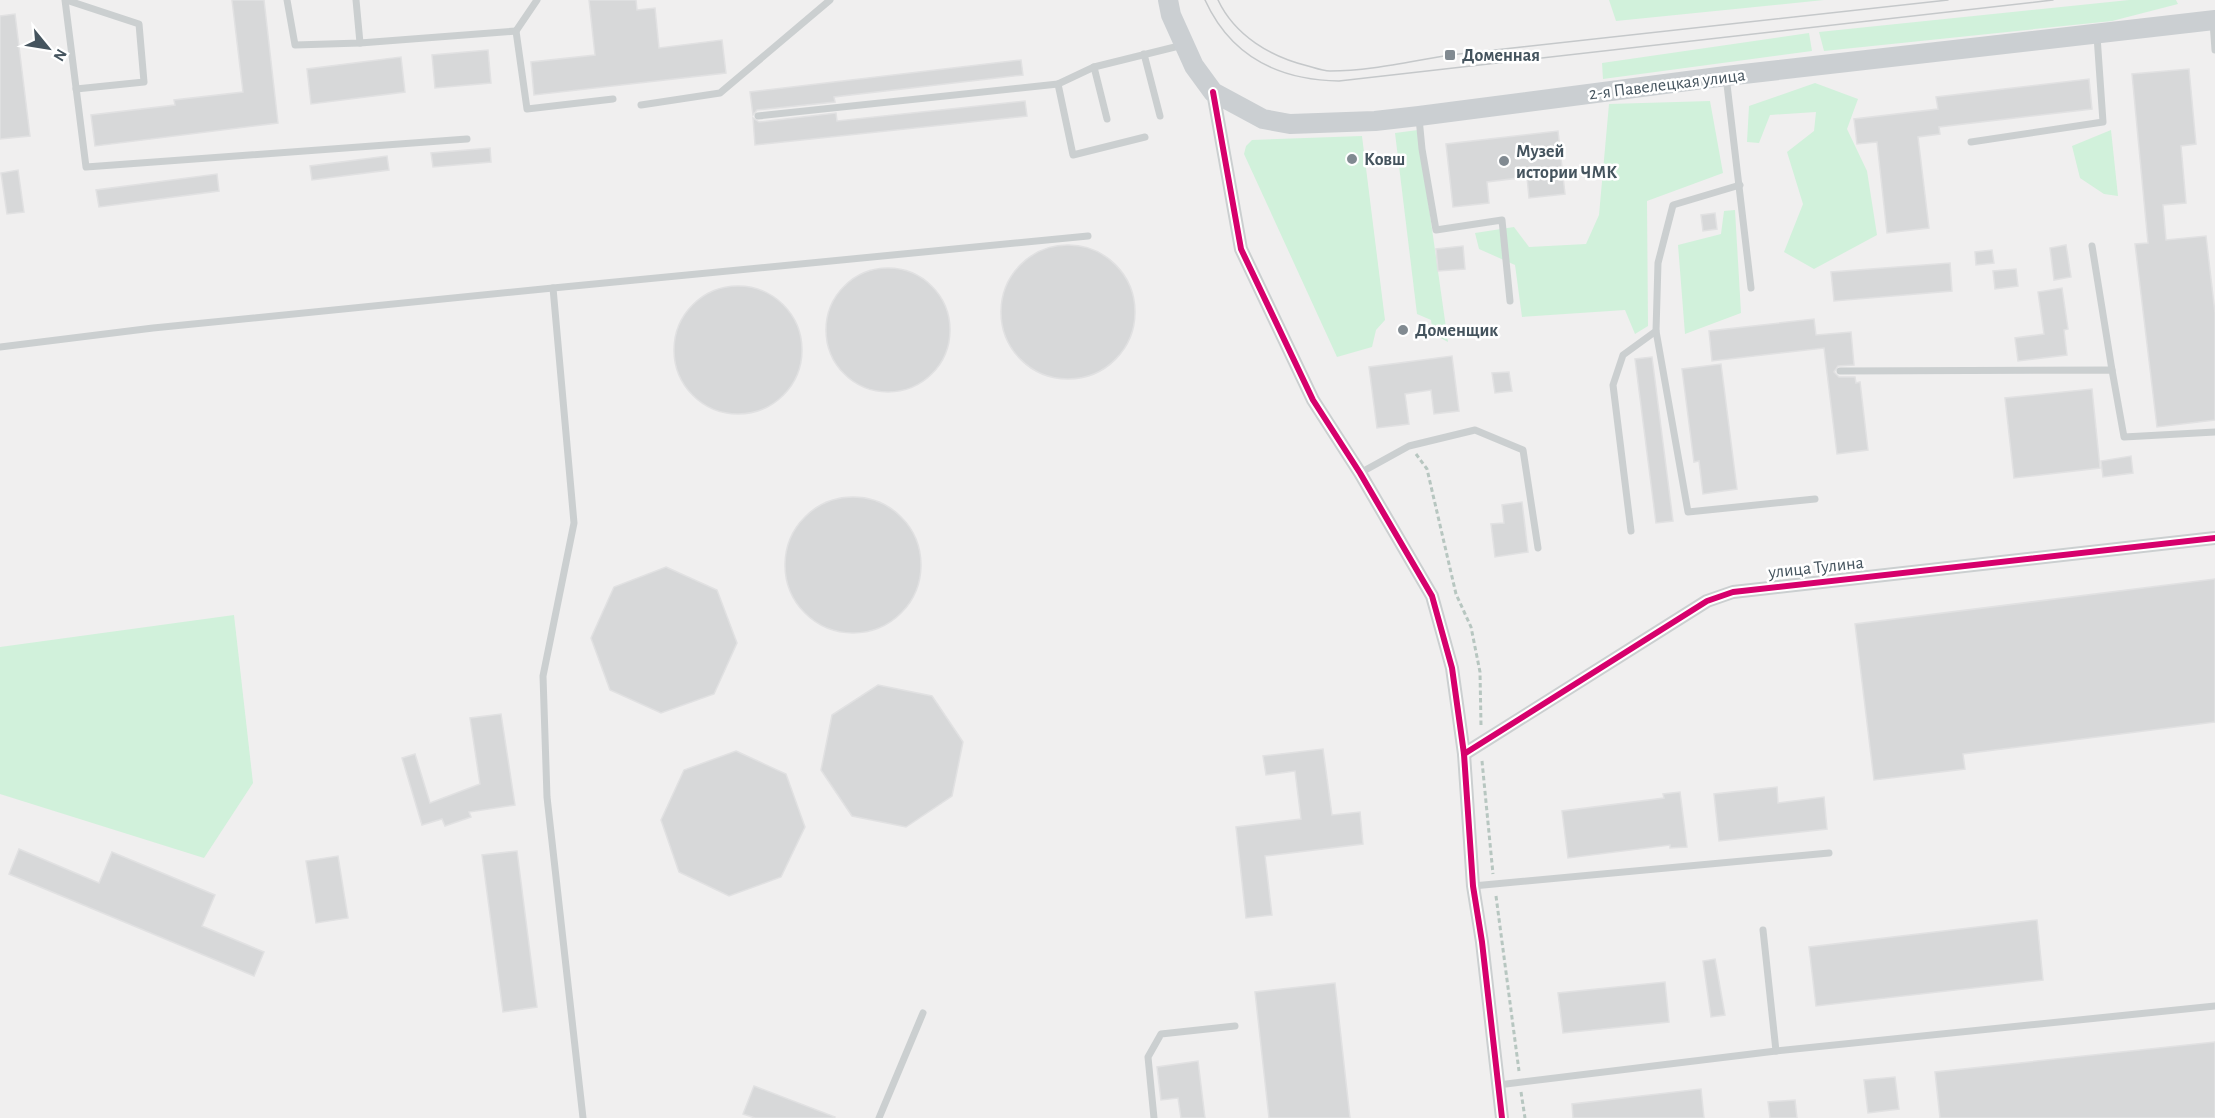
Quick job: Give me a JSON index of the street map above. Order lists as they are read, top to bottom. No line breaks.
{"streets":{"main road":["2-я Павелецкая улица"],"street":["улица Тулина"]},"places":{"transit":["Доменная"],"other":["Ковш","Музей истории ЧМК","Доменщик"]},"north":"bottom right"}
